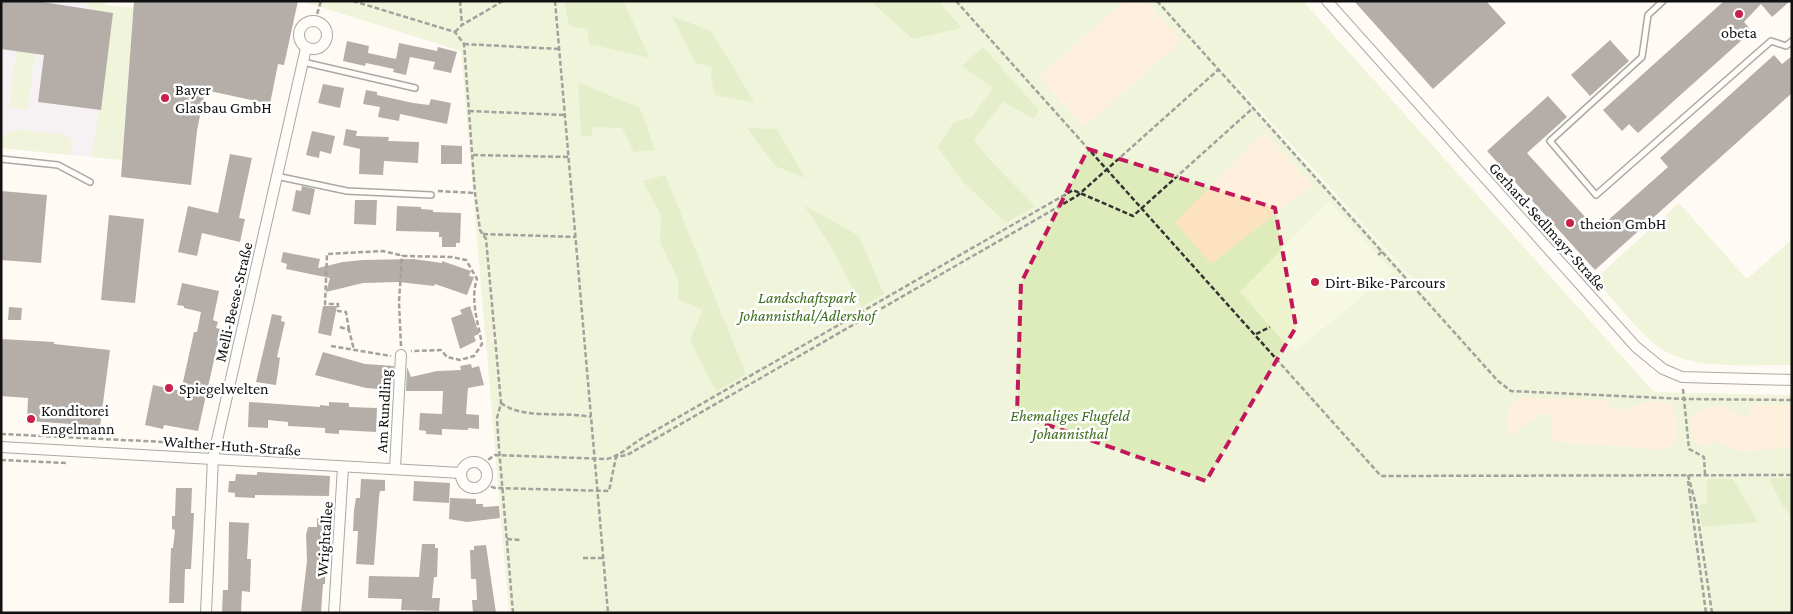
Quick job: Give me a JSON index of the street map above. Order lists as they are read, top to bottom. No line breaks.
{"streets":{"street":["Gerhard-Sedlmayr-Straße","Melli-Beese-Straße","Am Rundling","Walther-Huth-Straße","Wrightallee"]},"crossings":[["Melli-Beese-Straße","Walther-Huth-Straße"],["Am Rundling","Walther-Huth-Straße"],["Walther-Huth-Straße","Wrightallee"]],"parks":["Landschaftspark Johannisthal/Adlershof","Ehemaliges Flugfeld Johannisthal"],"places":["obeta","Bayer Glasbau GmbH","theion GmbH","Dirt-Bike-Parcours","Spiegelwelten","Konditorei Engelmann"]}
